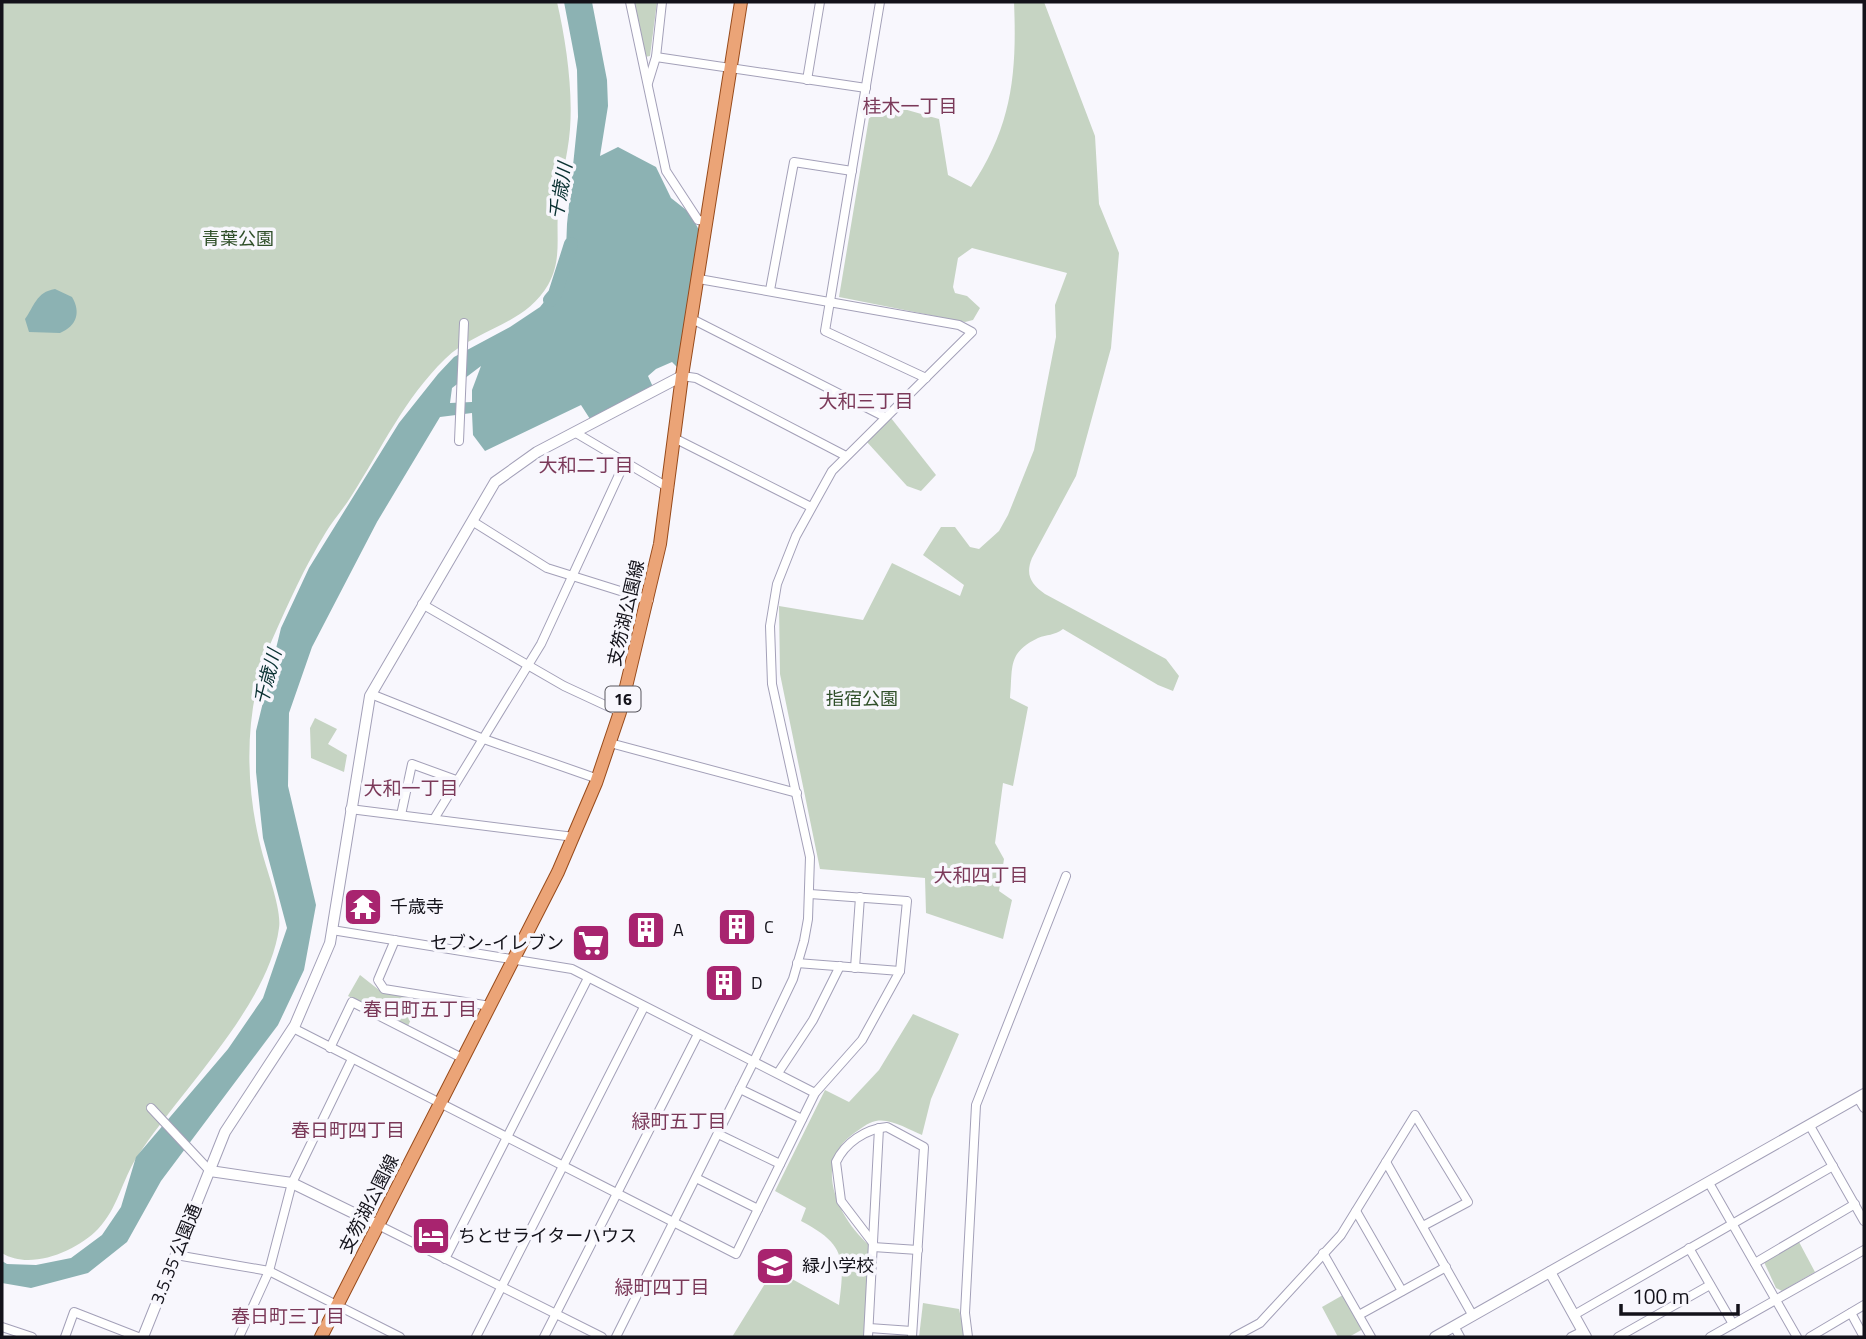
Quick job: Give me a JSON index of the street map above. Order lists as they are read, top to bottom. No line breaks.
{"streets":{"main road":["支笏湖公園線","16"],"street":["3.5.35 公園通"]},"crossings":[["支笏湖公園線","3.5.35 公園通"]],"districts":["桂木一丁目","大和三丁目","大和二丁目","大和一丁目","大和四丁目","春日町五丁目","緑町五丁目","春日町四丁目","緑町四丁目","春日町三丁目"],"water":["千歳川"],"parks":["青葉公園","指宿公園"],"places":{"temple":["千歳寺"],"building":["C","A","D"],"supermarket":["セブン-イレブン"],"hotel":["ちとせライターハウス"],"school or university":["緑小学校"]},"scale_bar":"100 m"}
